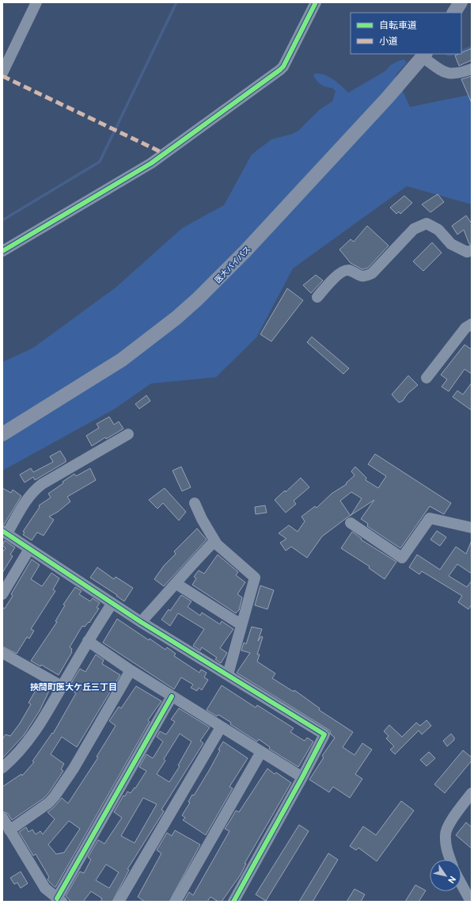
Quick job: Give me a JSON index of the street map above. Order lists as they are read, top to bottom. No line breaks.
{"streets":{"main road":["医大バイパス"]},"districts":["挾間町医大ケ丘三丁目"],"legend":["自転車道","小道"],"north":"bottom right"}
